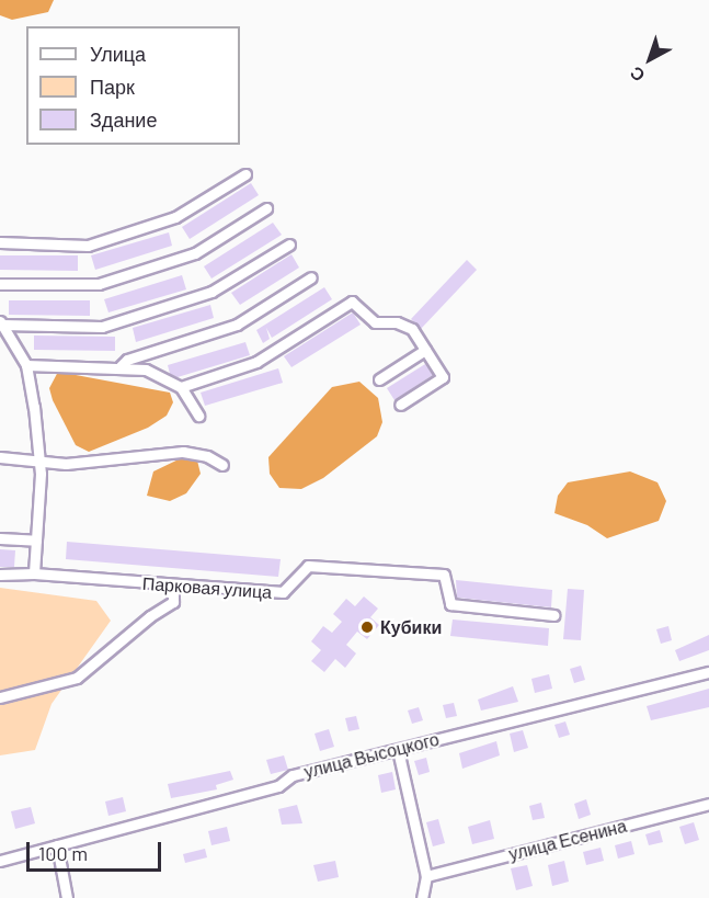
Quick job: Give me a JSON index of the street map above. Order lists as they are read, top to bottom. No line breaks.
{"streets":{"street":["Парковая улица","улица Высоцкого","улица Есенина"]},"places":["Кубики"],"legend":["Улица","Парк","Здание"],"scale_bar":"100 m","north":"bottom left"}
